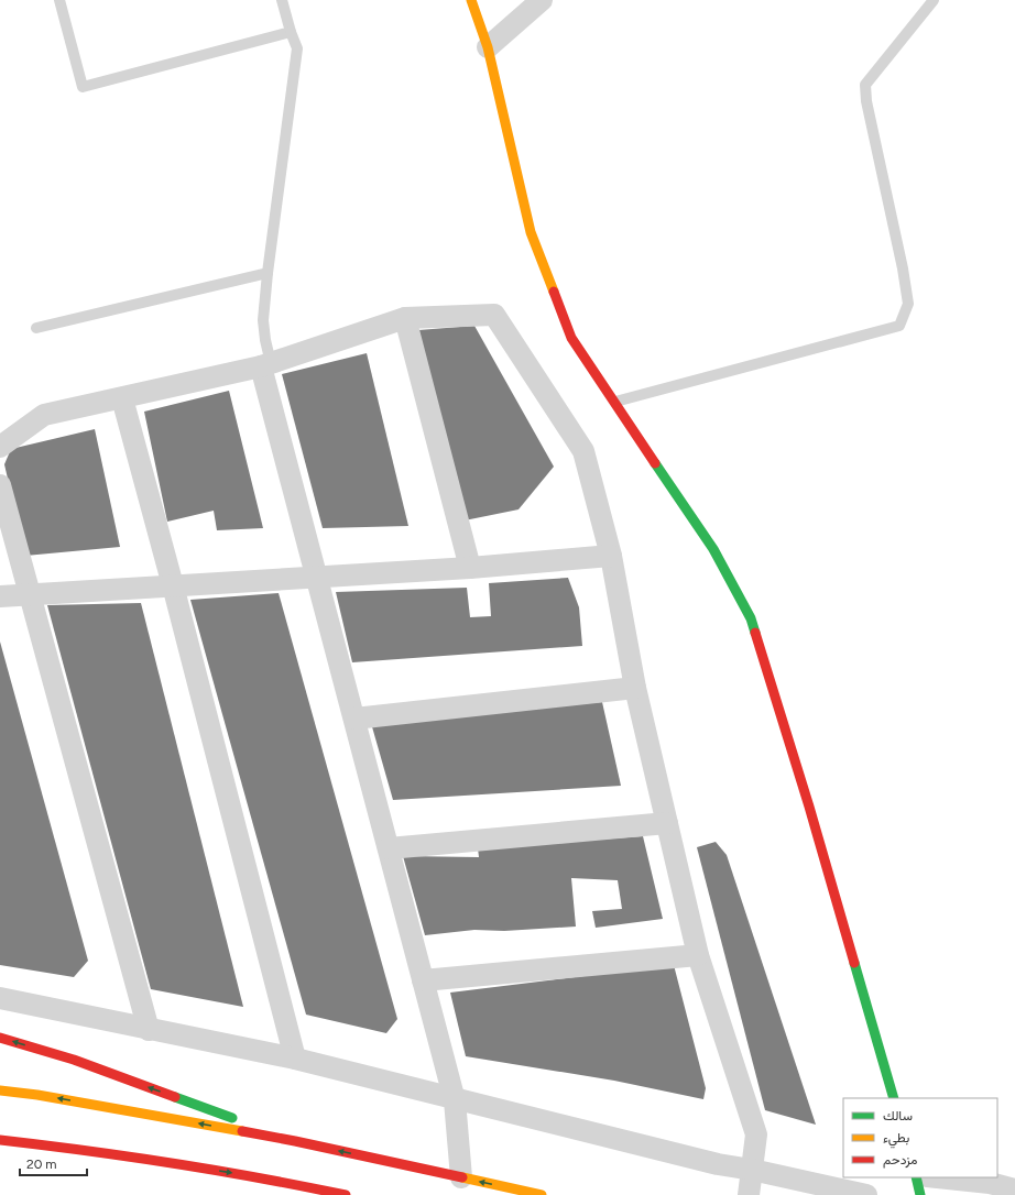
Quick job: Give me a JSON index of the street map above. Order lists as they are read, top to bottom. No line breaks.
{"legend":["سالك","بطيء","مزدحم"],"scale_bar":"20 m"}
